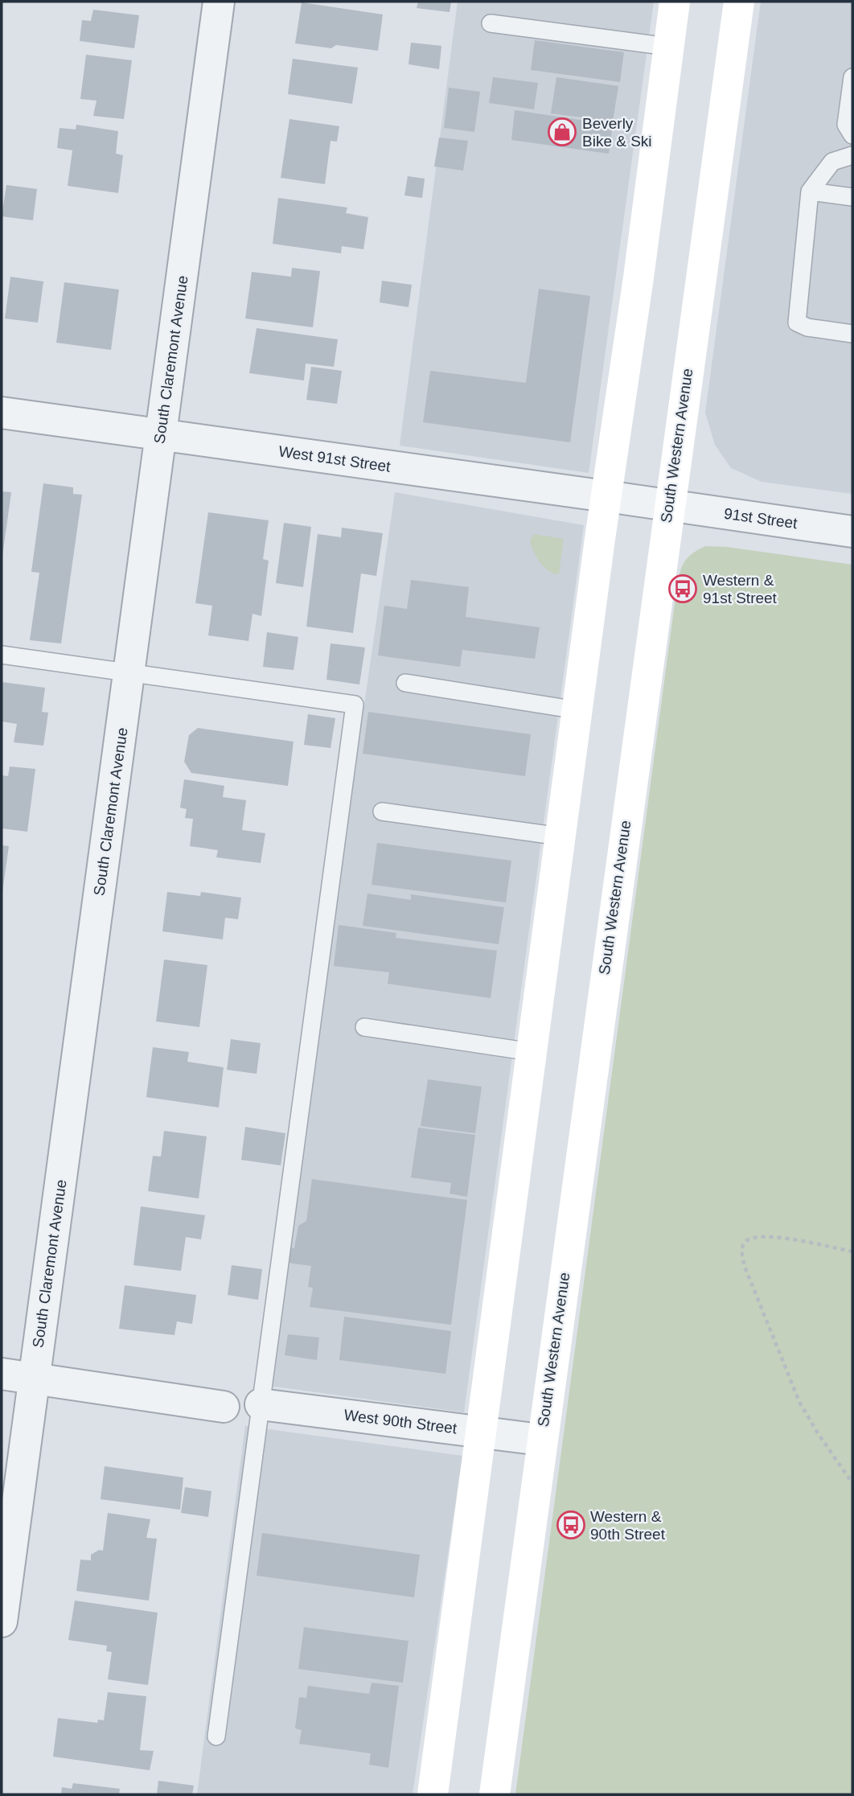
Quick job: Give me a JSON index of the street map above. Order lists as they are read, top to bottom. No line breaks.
{"streets":{"main road":["South Western Avenue"],"street":["South Claremont Avenue","West 91st Street","91st Street","West 90th Street"]},"crossings":[["South Claremont Avenue","West 91st Street"],["South Western Avenue","West 91st Street"],["South Western Avenue","91st Street"],["South Western Avenue","West 90th Street"],["West 91st Street","91st Street"]],"places":{"shop":["Beverly Bike & Ski"],"bus stop":["Western & 91st Street","Western & 90th Street"]}}
